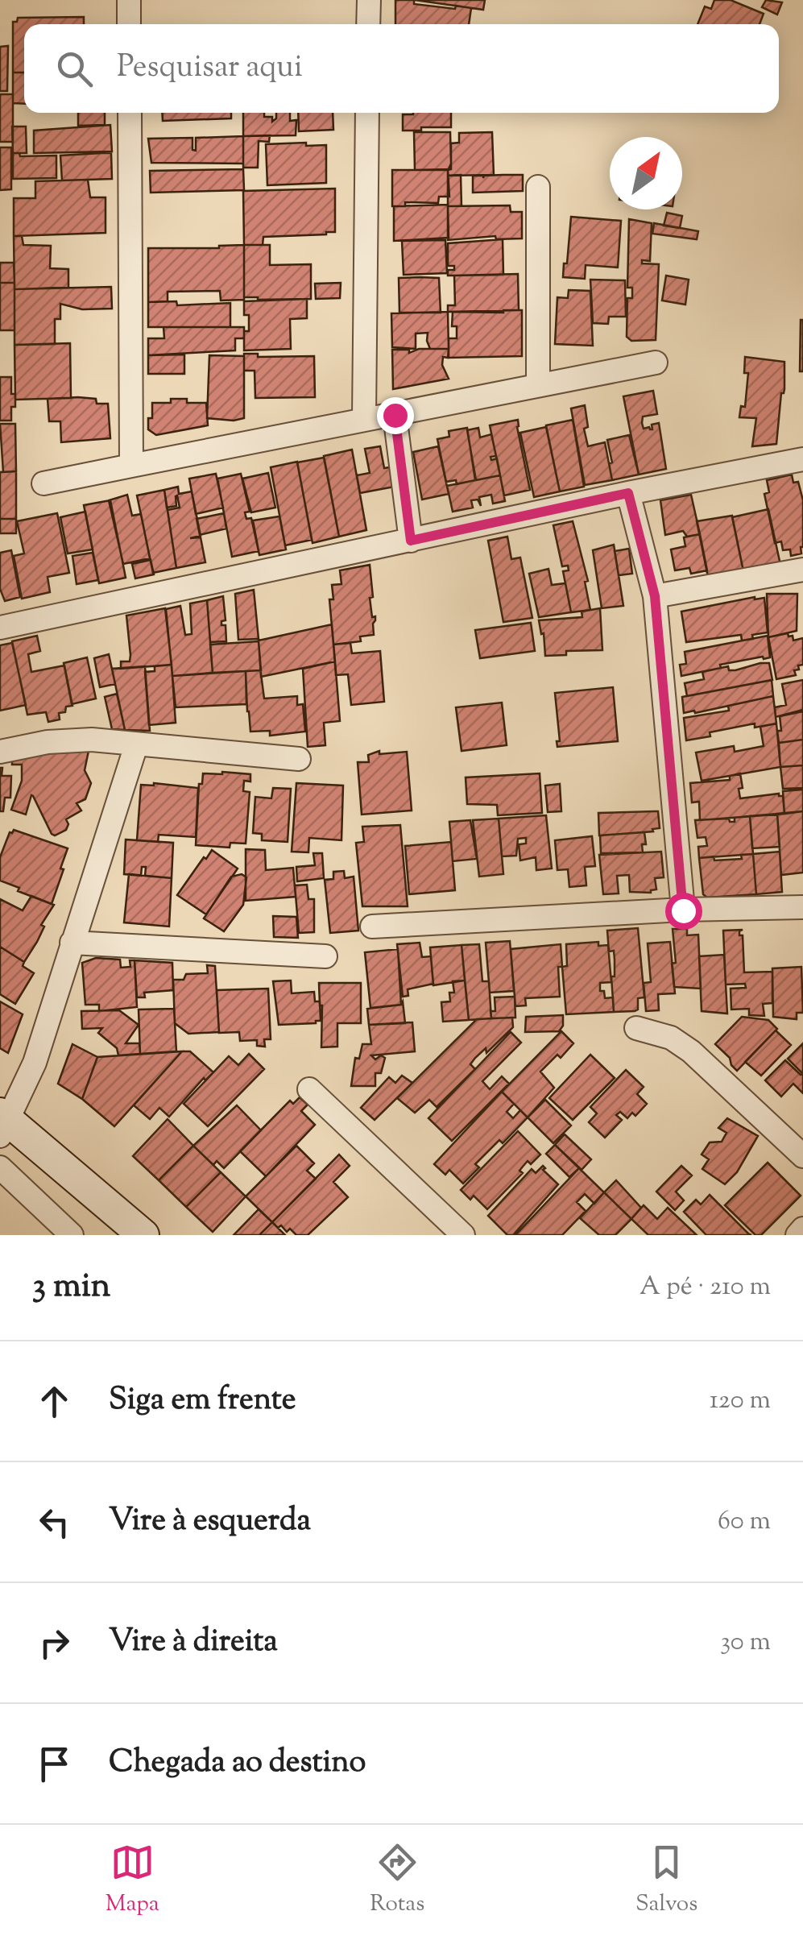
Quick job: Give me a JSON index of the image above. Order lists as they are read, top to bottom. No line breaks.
{"north":"top right","page":{"search":"Pesquisar aqui","heading":["3 min","A pé · 210 m"],"list":[["Siga em frente","120 m"],["Vire à esquerda","60 m"],["Vire à direita","30 m"],"Chegada ao destino"],"nav":["Mapa","Rotas","Salvos"]}}
